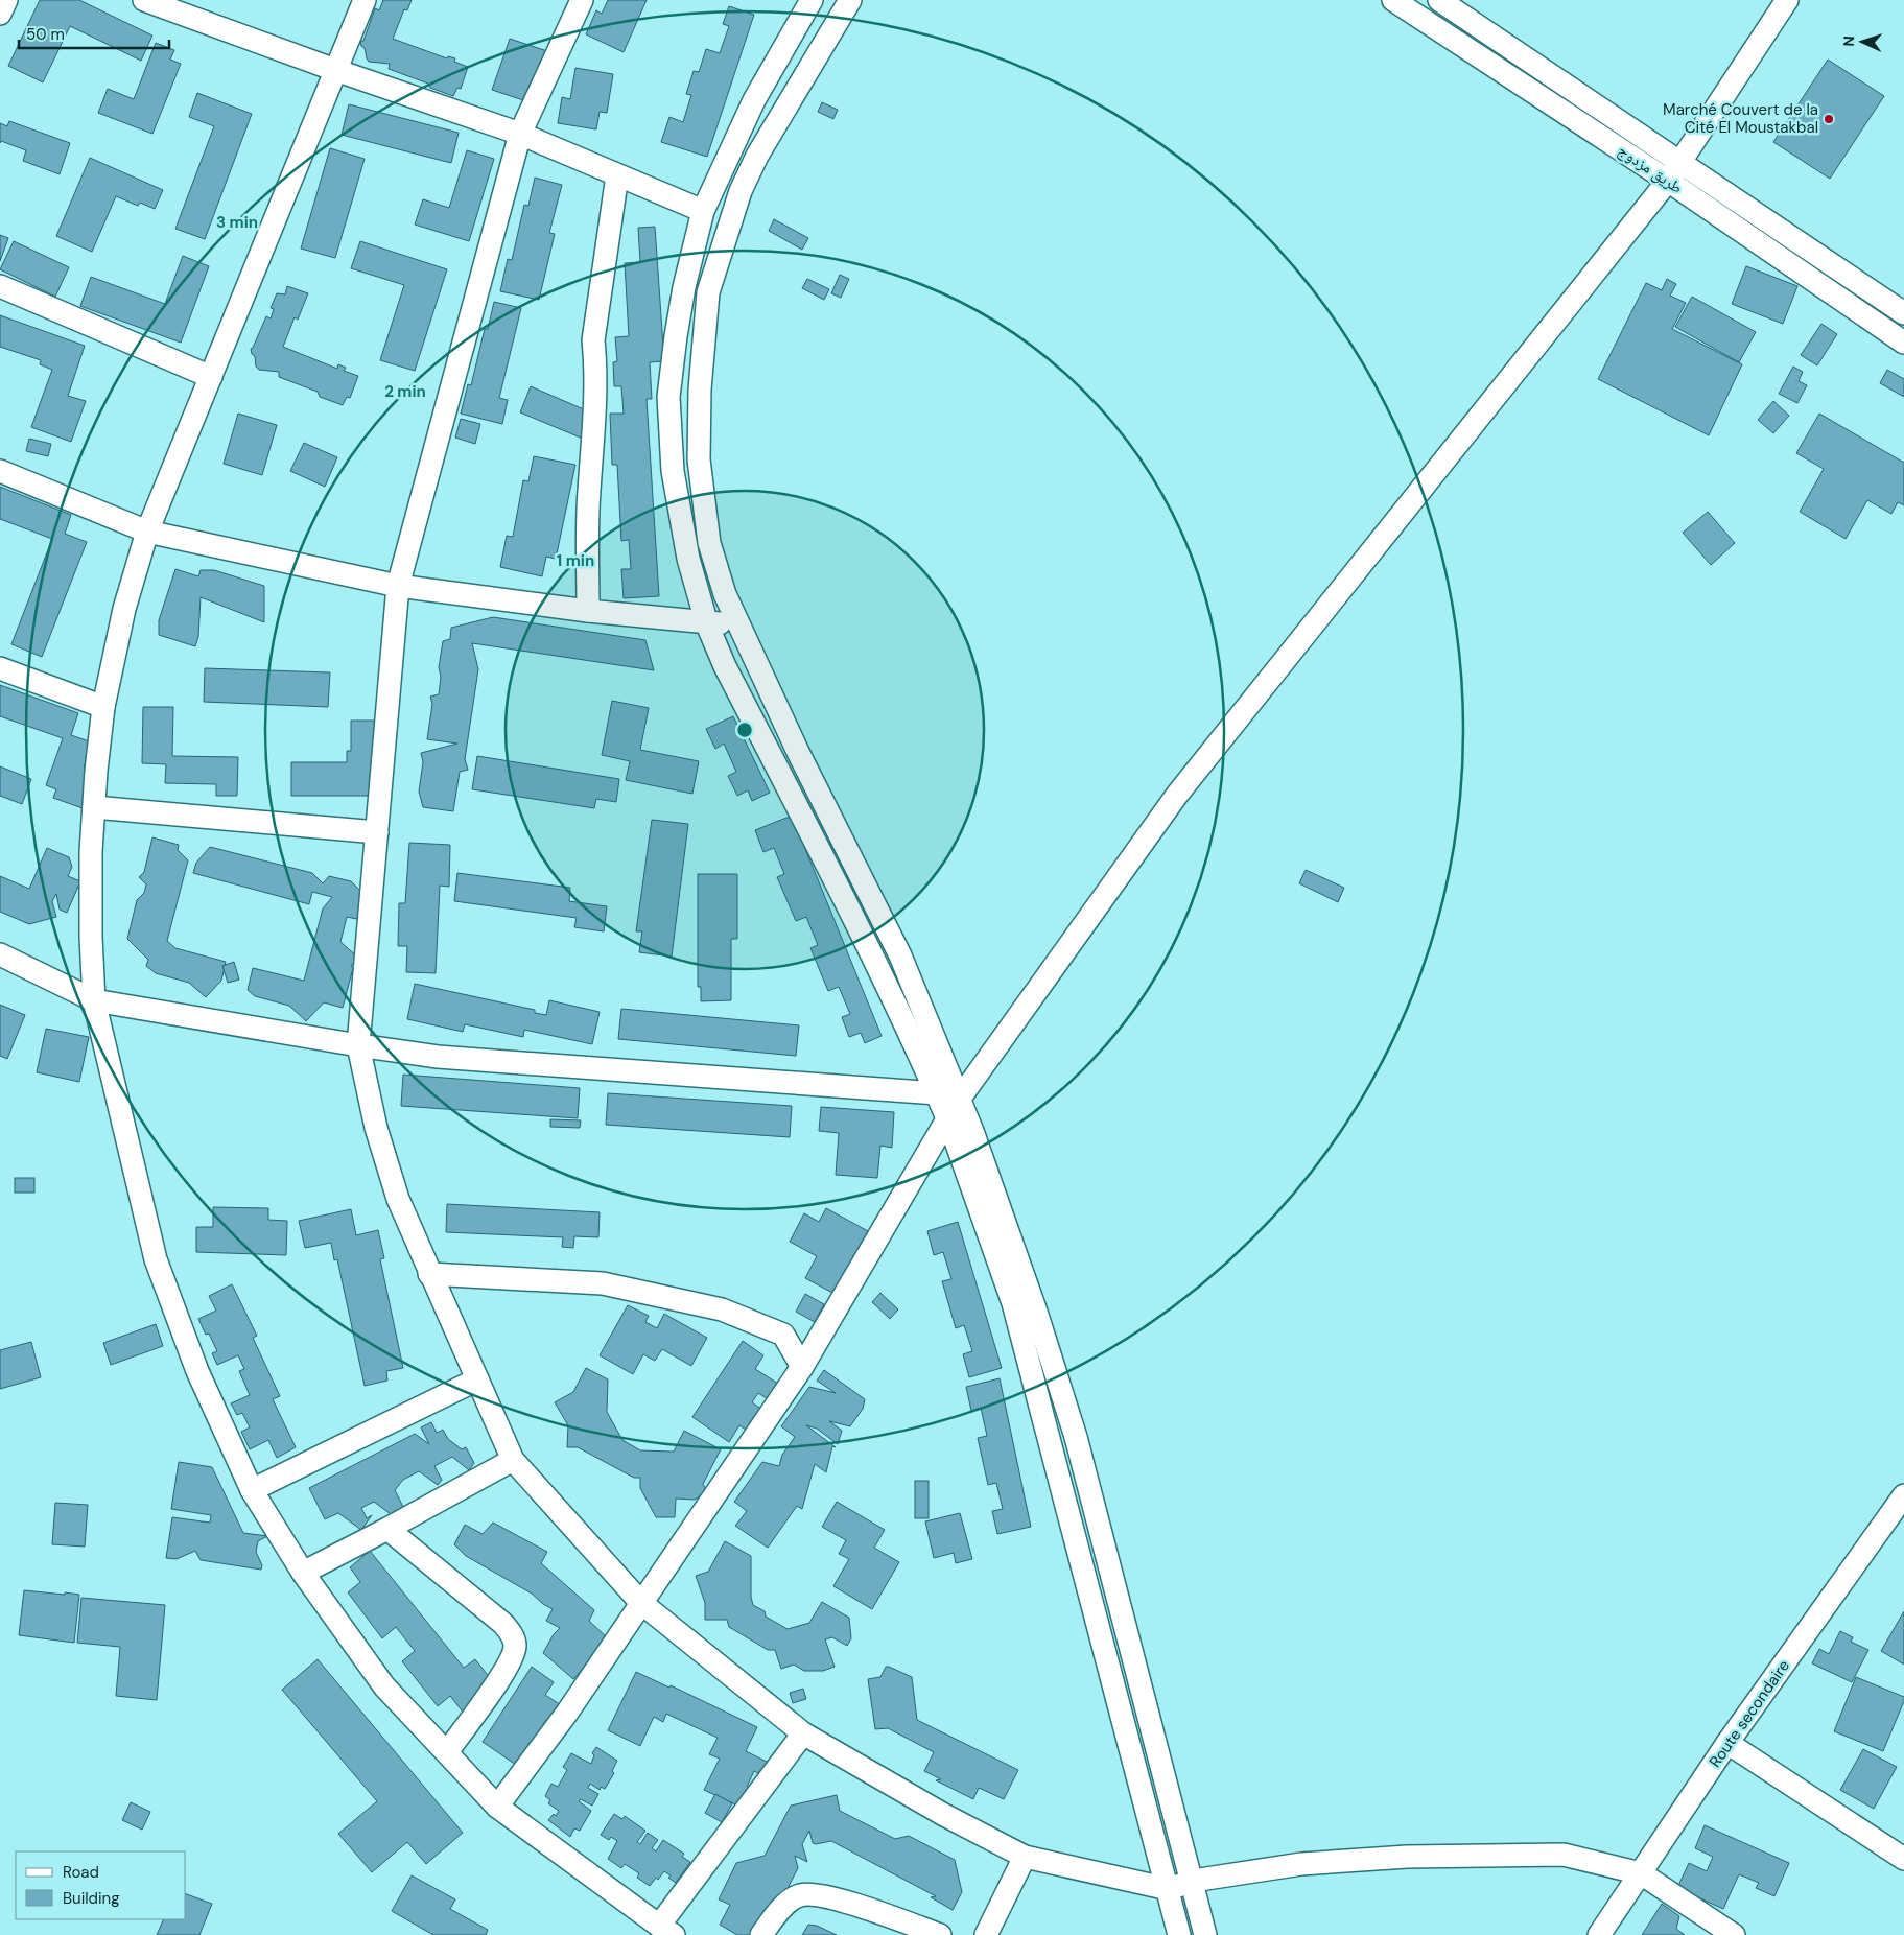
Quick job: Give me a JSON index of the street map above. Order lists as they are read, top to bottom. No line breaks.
{"streets":{"street":["طريق مزدوج","Route secondaire"]},"places":["Marché Couvert de la Cité El Moustakbal"],"legend":["Road","Building"],"scale_bar":"50 m","north":"left","rings":["3 min","2 min","1 min"]}
